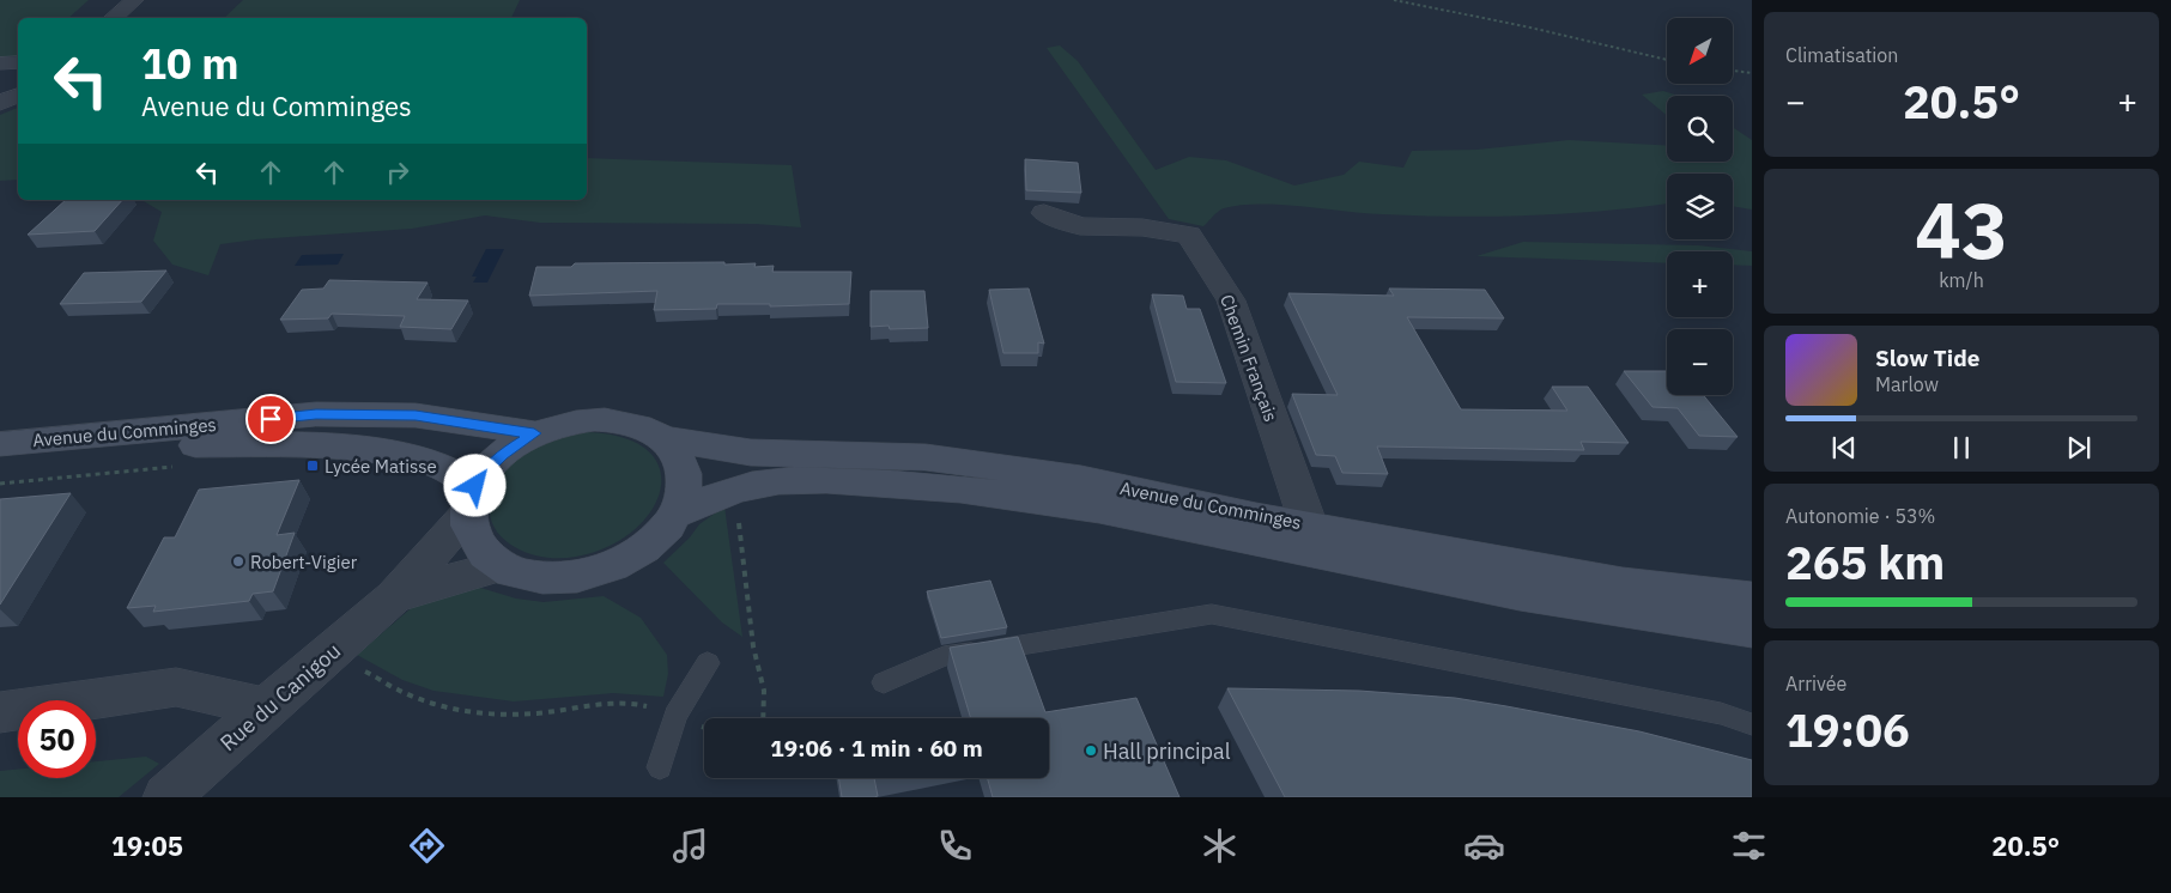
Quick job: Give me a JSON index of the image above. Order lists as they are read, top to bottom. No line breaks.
{"streets":{"main road":["Avenue du Comminges"],"street":["Chemin Français","Rue du Canigou"]},"crossings":[["Chemin Français","Avenue du Comminges"],["Avenue du Comminges","Rue du Canigou"]],"places":{"transit":["Lycée Matisse"],"other":["Robert-Vigier","Hall principal"]},"north":"bottom left","page":{"tile":["Climatisation",["43","km/h"],["Autonomie · 53%","265 km"],["Arrivée","19:06"]],"map_buttons":["+","−"],"turn":["10 m","Avenue du Comminges"],"heat":["−","20.5°","+"],"song":["Slow Tide","Marlow"],"limit":"50","trip":"19:06 · 1 min · 60 m","tabs":["19:05","20.5°"]}}
